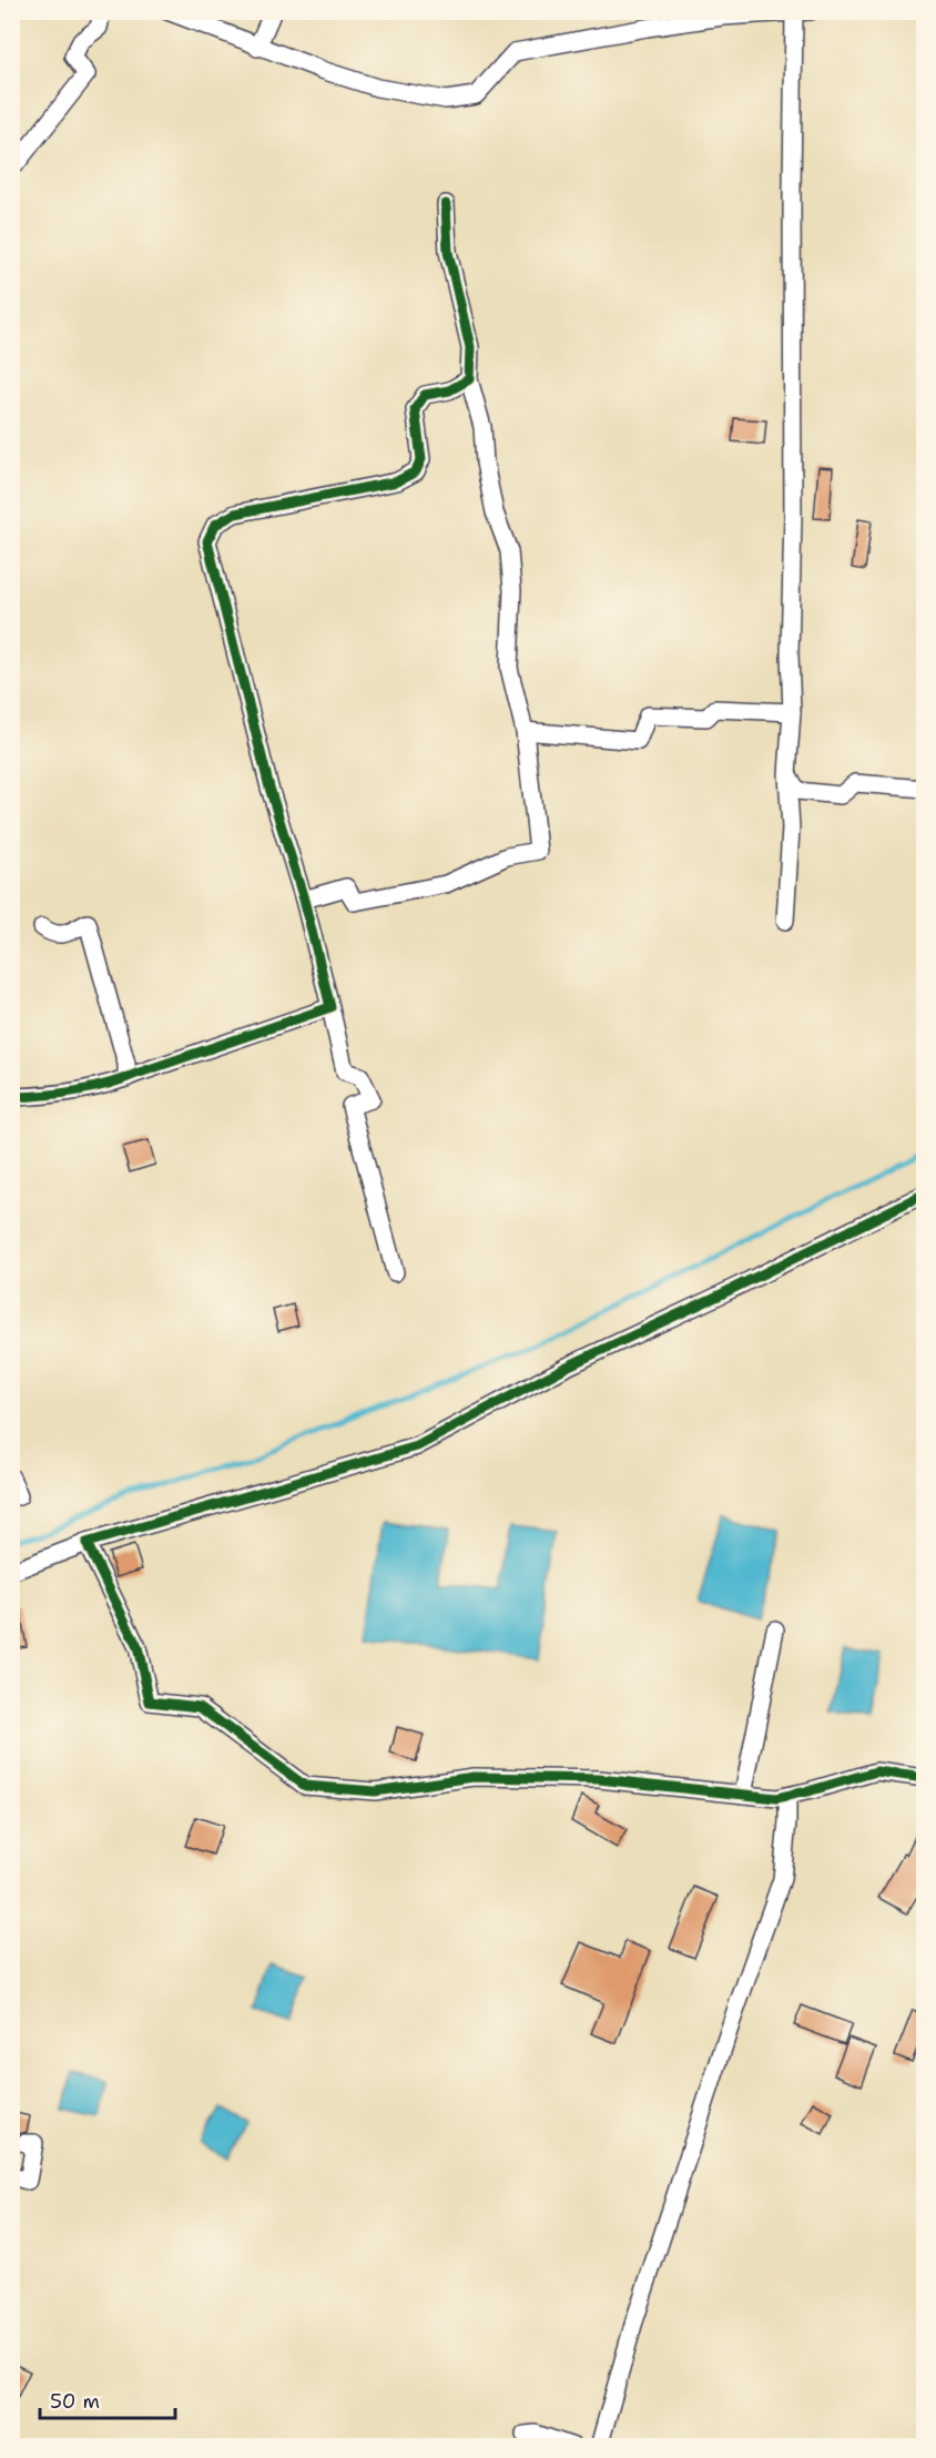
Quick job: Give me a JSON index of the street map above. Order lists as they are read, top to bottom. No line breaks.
{"scale_bar":"50 m"}
